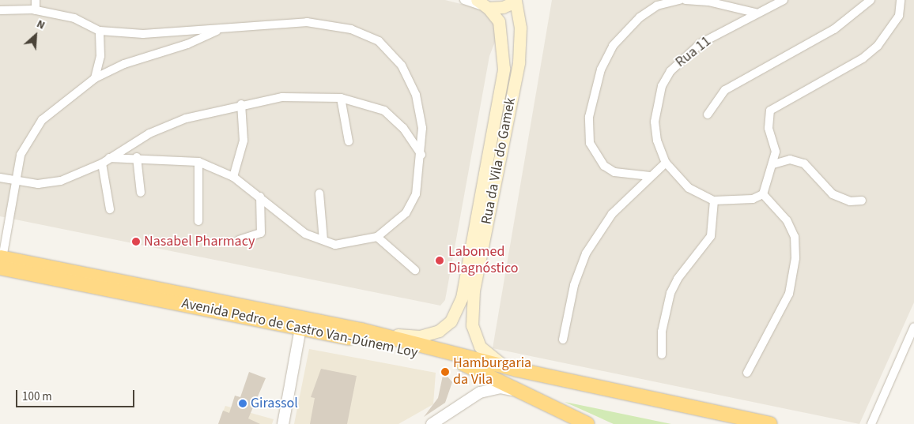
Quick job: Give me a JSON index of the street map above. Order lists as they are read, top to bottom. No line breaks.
{"streets":{"highway":["Avenida Pedro de Castro Van-Dúnem Loy"],"main road":["Rua da Vila do Gamek"],"street":["Rua 11"]},"crossings":[["Rua da Vila do Gamek","Avenida Pedro de Castro Van-Dúnem Loy"]],"places":["Nasabel Pharmacy","Labomed Diagnóstico","Hamburgaria da Vila","Girassol"],"scale_bar":"100 m","north":"top right"}
